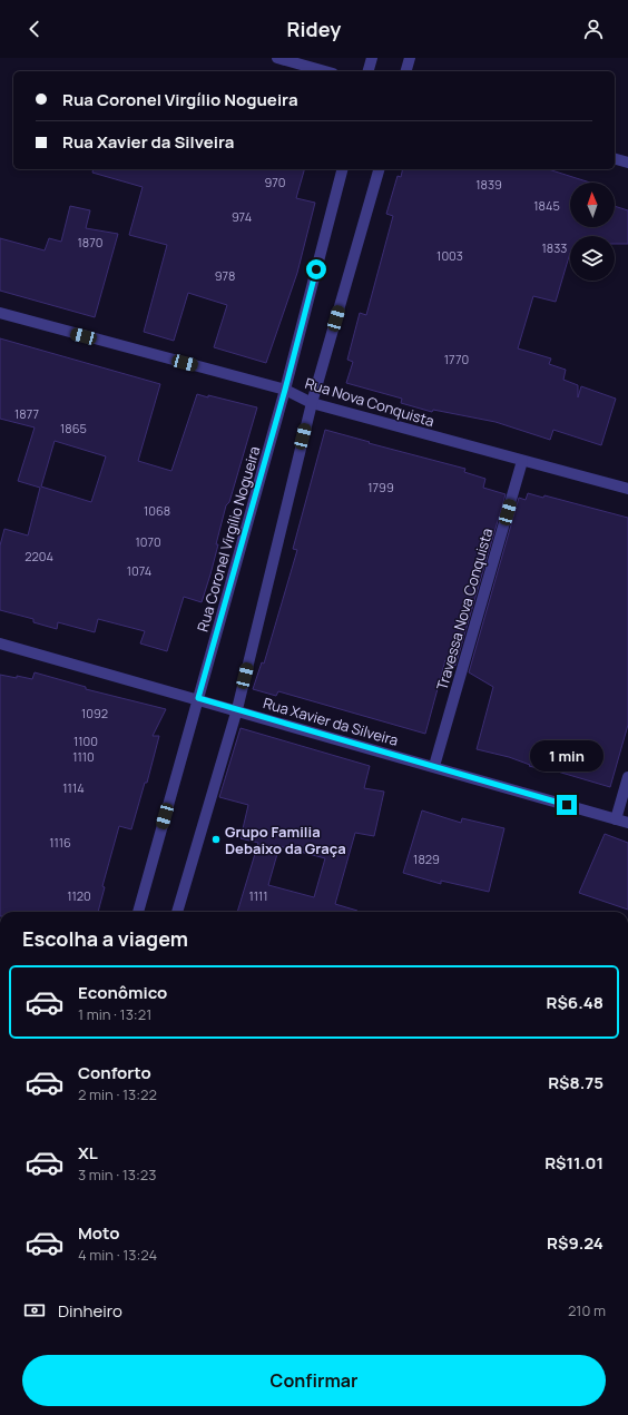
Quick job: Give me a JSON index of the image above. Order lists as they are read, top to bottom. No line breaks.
{"streets":{"street":["Rua Nova Conquista","Rua Coronel Virgílio Nogueira","Travessa Nova Conquista","Rua Xavier da Silveira"]},"crossings":[["Rua Nova Conquista","Rua Coronel Virgílio Nogueira"],["Rua Nova Conquista","Travessa Nova Conquista"],["Rua Coronel Virgílio Nogueira","Rua Xavier da Silveira"],["Travessa Nova Conquista","Rua Xavier da Silveira"]],"places":["Grupo Familia Debaixo da Graça"],"house_numbers":["970","1839","1845","974","1870","1833","1003","978","1770","1877","1865","1799","1068","1070","2204","1074","1092","1100","1110","1114","1116","1829","1120","1111"],"north":"top","page":{"header":"Ridey","banner":["Rua Coronel Virgílio Nogueira","Rua Xavier da Silveira"],"bubble":"1 min","heading":"Escolha a viagem","list":[{"name":"Econômico","note":"1 min · 13:21","value":"R$6.48"},{"name":"Conforto","note":"2 min · 13:22","value":"R$8.75"},{"name":"XL","note":"3 min · 13:23","value":"R$11.01"},{"name":"Moto","note":"4 min · 13:24","value":"R$9.24"}],"pay":["Dinheiro","210 m"],"buttons":"Confirmar"}}
